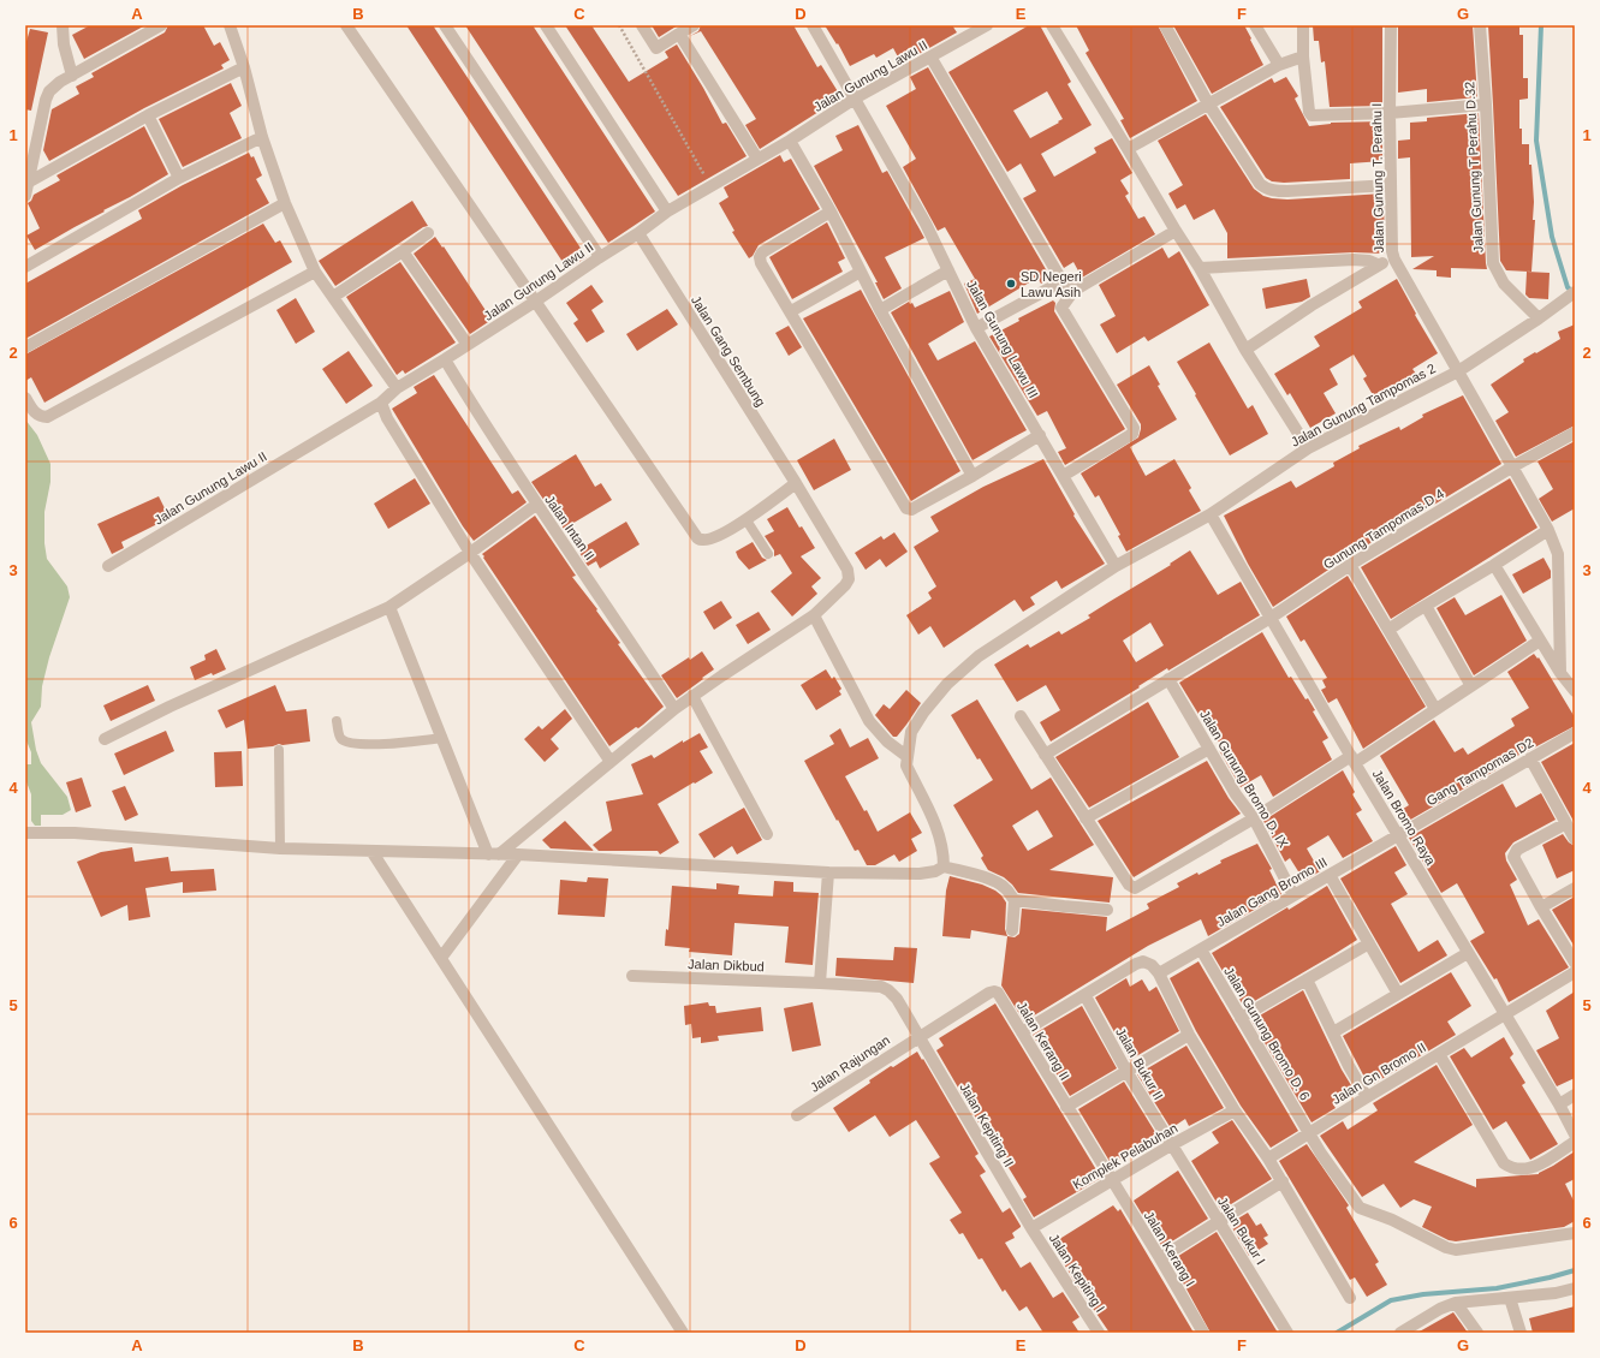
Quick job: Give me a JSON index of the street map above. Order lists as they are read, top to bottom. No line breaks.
{"streets":{"street":["Jalan Gunung Lawu II","Jalan Gunung T Perahu D.32","Jalan Gunung T. Perahu I","Jalan Gunung Lawu III","Jalan Gang Sembung","Jalan Gunung Tampomas 2","Jalan Intan II","Gunung Tampomas.D 4","Gang Tampomas D2","Jalan Gunung Bromo D. IX","Jalan Bromo Raya","Jalan Gang Bromo III","Jalan Dikbud","Jalan Gunung Bromo D. 6","Jalan Kerang II","Jalan Rajungan","Jalan Bukur II","Jalan Gn Bromo II","Jalan Kepiting II","Komplek Pelabuhan","Jalan Bukur I","Jalan Kerang I","Jalan Kepiting I"]},"crossings":[["Jalan Gunung Lawu II","Jalan Gunung Lawu III"],["Jalan Gunung Lawu II","Jalan Gang Sembung"],["Jalan Gunung Lawu II","Jalan Intan II"],["Jalan Gunung T Perahu D.32","Jalan Gunung Tampomas 2"],["Jalan Gunung T. Perahu I","Jalan Gunung Tampomas 2"],["Jalan Gunung T. Perahu I","Gunung Tampomas.D 4"],["Jalan Gunung Lawu III","Jalan Gunung Tampomas 2"],["Jalan Gang Sembung","Jalan Intan II"],["Jalan Gunung Tampomas 2","Jalan Bromo Raya"],["Gunung Tampomas.D 4","Jalan Gunung Bromo D. IX"],["Gunung Tampomas.D 4","Jalan Bromo Raya"],["Gang Tampomas D2","Jalan Bromo Raya"],["Gang Tampomas D2","Jalan Gang Bromo III"],["Jalan Gunung Bromo D. IX","Jalan Gang Bromo III"],["Jalan Bromo Raya","Jalan Gang Bromo III"],["Jalan Bromo Raya","Jalan Gn Bromo II"],["Jalan Gang Bromo III","Jalan Gunung Bromo D. 6"],["Jalan Dikbud","Jalan Kerang II"],["Jalan Dikbud","Jalan Rajungan"],["Jalan Dikbud","Jalan Kepiting II"],["Jalan Gunung Bromo D. 6","Jalan Gn Bromo II"],["Jalan Kerang II","Jalan Rajungan"],["Jalan Kerang II","Jalan Kepiting II"],["Jalan Kerang II","Komplek Pelabuhan"],["Jalan Kerang II","Jalan Kerang I"],["Jalan Rajungan","Jalan Kepiting II"],["Jalan Bukur II","Komplek Pelabuhan"],["Jalan Bukur II","Jalan Bukur I"],["Jalan Kepiting II","Komplek Pelabuhan"],["Jalan Kepiting II","Jalan Kepiting I"],["Komplek Pelabuhan","Jalan Bukur I"],["Komplek Pelabuhan","Jalan Kerang I"],["Komplek Pelabuhan","Jalan Kepiting I"]],"places":["SD Negeri Lawu Asih"],"grid":{"columns":["A","B","C","D","E","F","G"],"rows":["1","2","3","4","5","6"]}}
